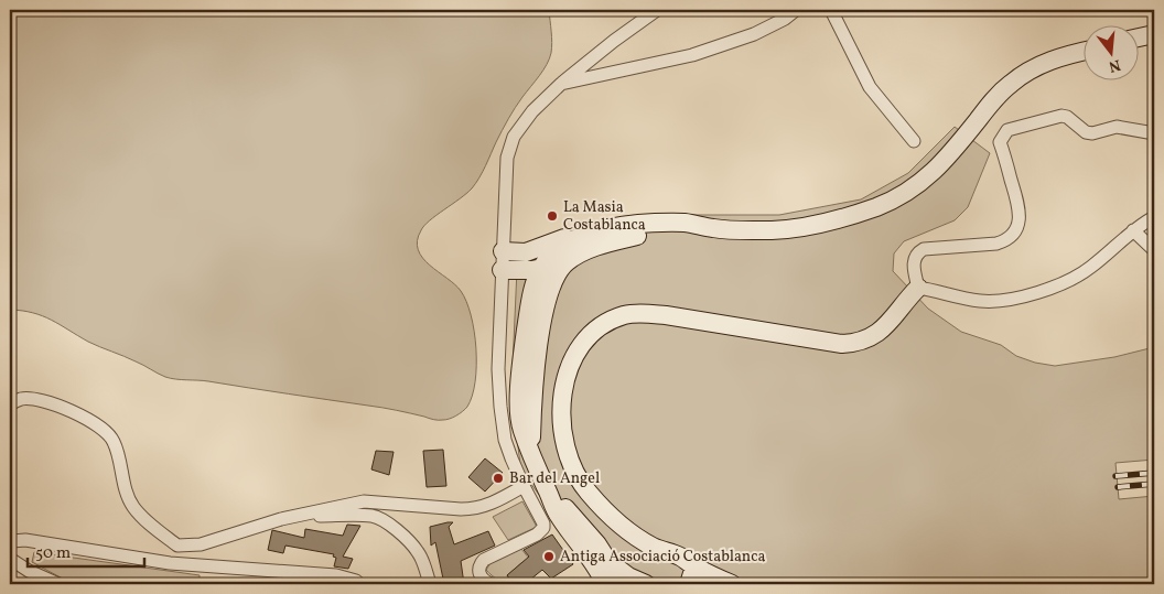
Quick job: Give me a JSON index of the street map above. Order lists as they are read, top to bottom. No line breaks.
{"places":["La Masia Costablanca","Bar del Angel","Antiga Associació Costablanca"],"scale_bar":"50 m","north":"bottom"}
